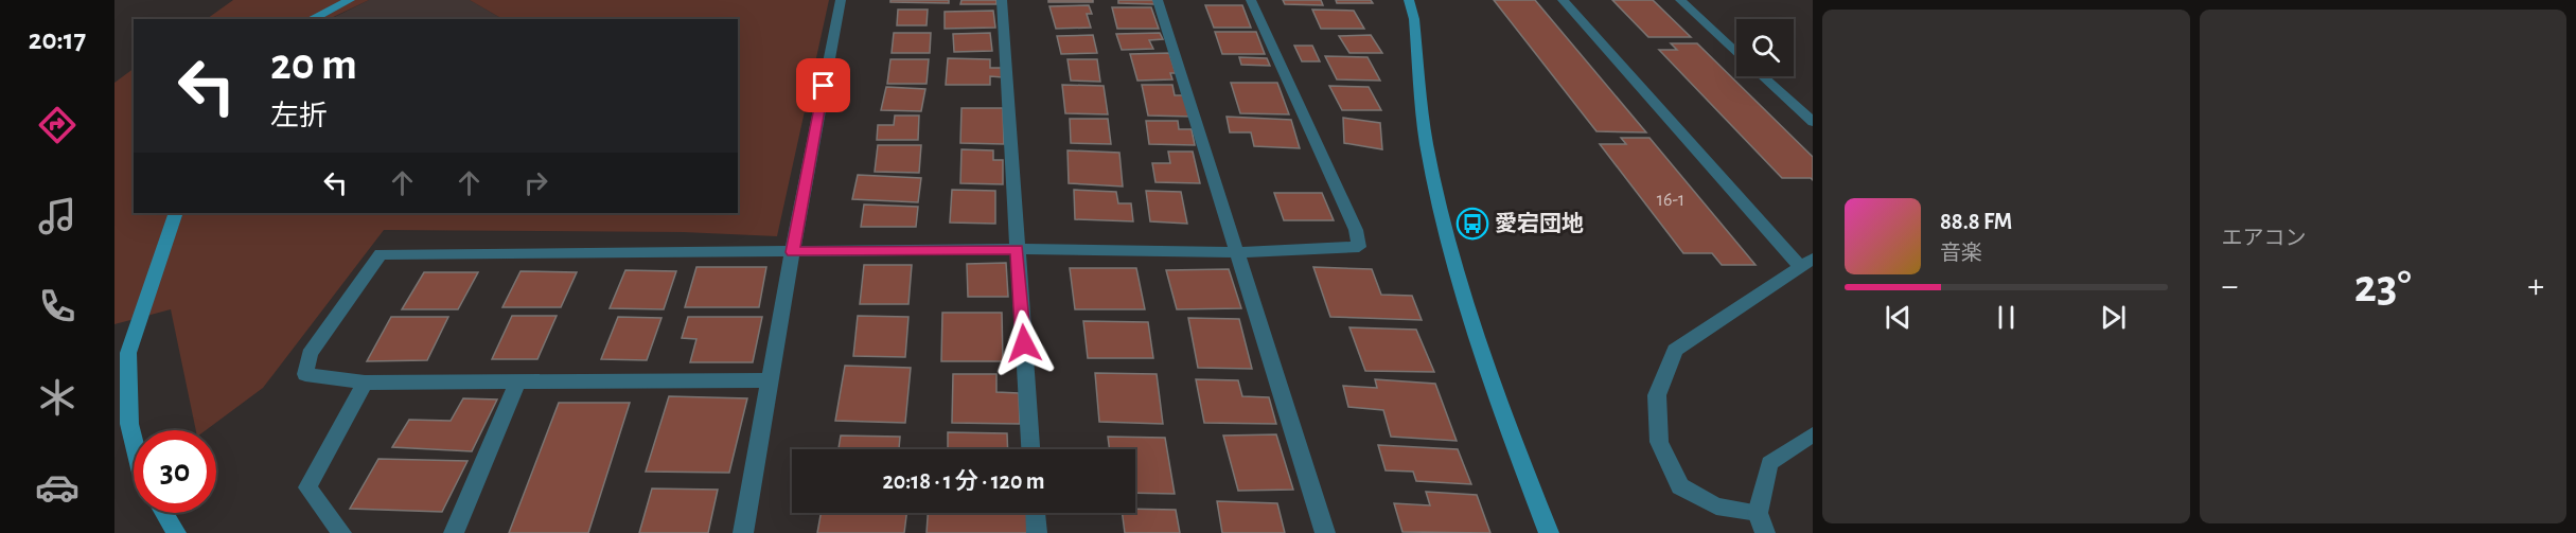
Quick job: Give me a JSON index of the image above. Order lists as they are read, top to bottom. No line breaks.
{"places":{"bus stop":["愛宕団地"]},"house_numbers":["16-1"],"page":{"tabs":"20:17","tile":"エアコン","turn":["20 m","左折"],"song":["88.8 FM","音楽"],"heat":["−","23°","+"],"limit":"30","trip":"20:18 · 1 分 · 120 m"}}
